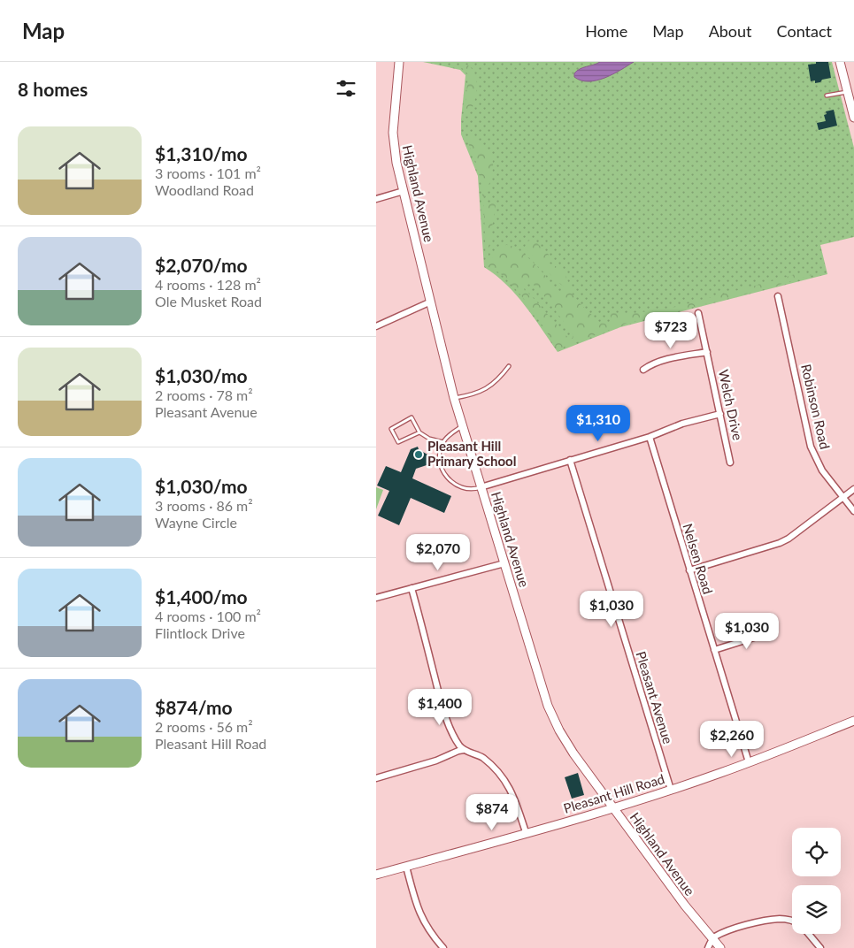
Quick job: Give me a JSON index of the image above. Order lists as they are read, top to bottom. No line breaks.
{"streets":{"street":["Highland Avenue","Welch Drive","Robinson Road","Nelsen Road","Pleasant Avenue","Pleasant Hill Road"]},"crossings":[["Highland Avenue","Pleasant Hill Road"],["Nelsen Road","Pleasant Hill Road"],["Pleasant Avenue","Pleasant Hill Road"]],"places":["Pleasant Hill Primary School"],"page":{"header":"Map","nav":["Home","Map","About","Contact"],"heading":"8 homes","list":[{"name":"$1,310/mo","note":"3 rooms · 101 m² · Woodland Road"},{"name":"$2,070/mo","note":"4 rooms · 128 m² · Ole Musket Road"},{"name":"$1,030/mo","note":"2 rooms · 78 m² · Pleasant Avenue"},{"name":"$1,030/mo","note":"3 rooms · 86 m² · Wayne Circle"},{"name":"$1,400/mo","note":"4 rooms · 100 m² · Flintlock Drive"},{"name":"$874/mo","note":"2 rooms · 56 m² · Pleasant Hill Road"}],"price":["$723","$1,310","$2,070","$1,030","$1,030","$1,400","$2,260","$874"]}}
